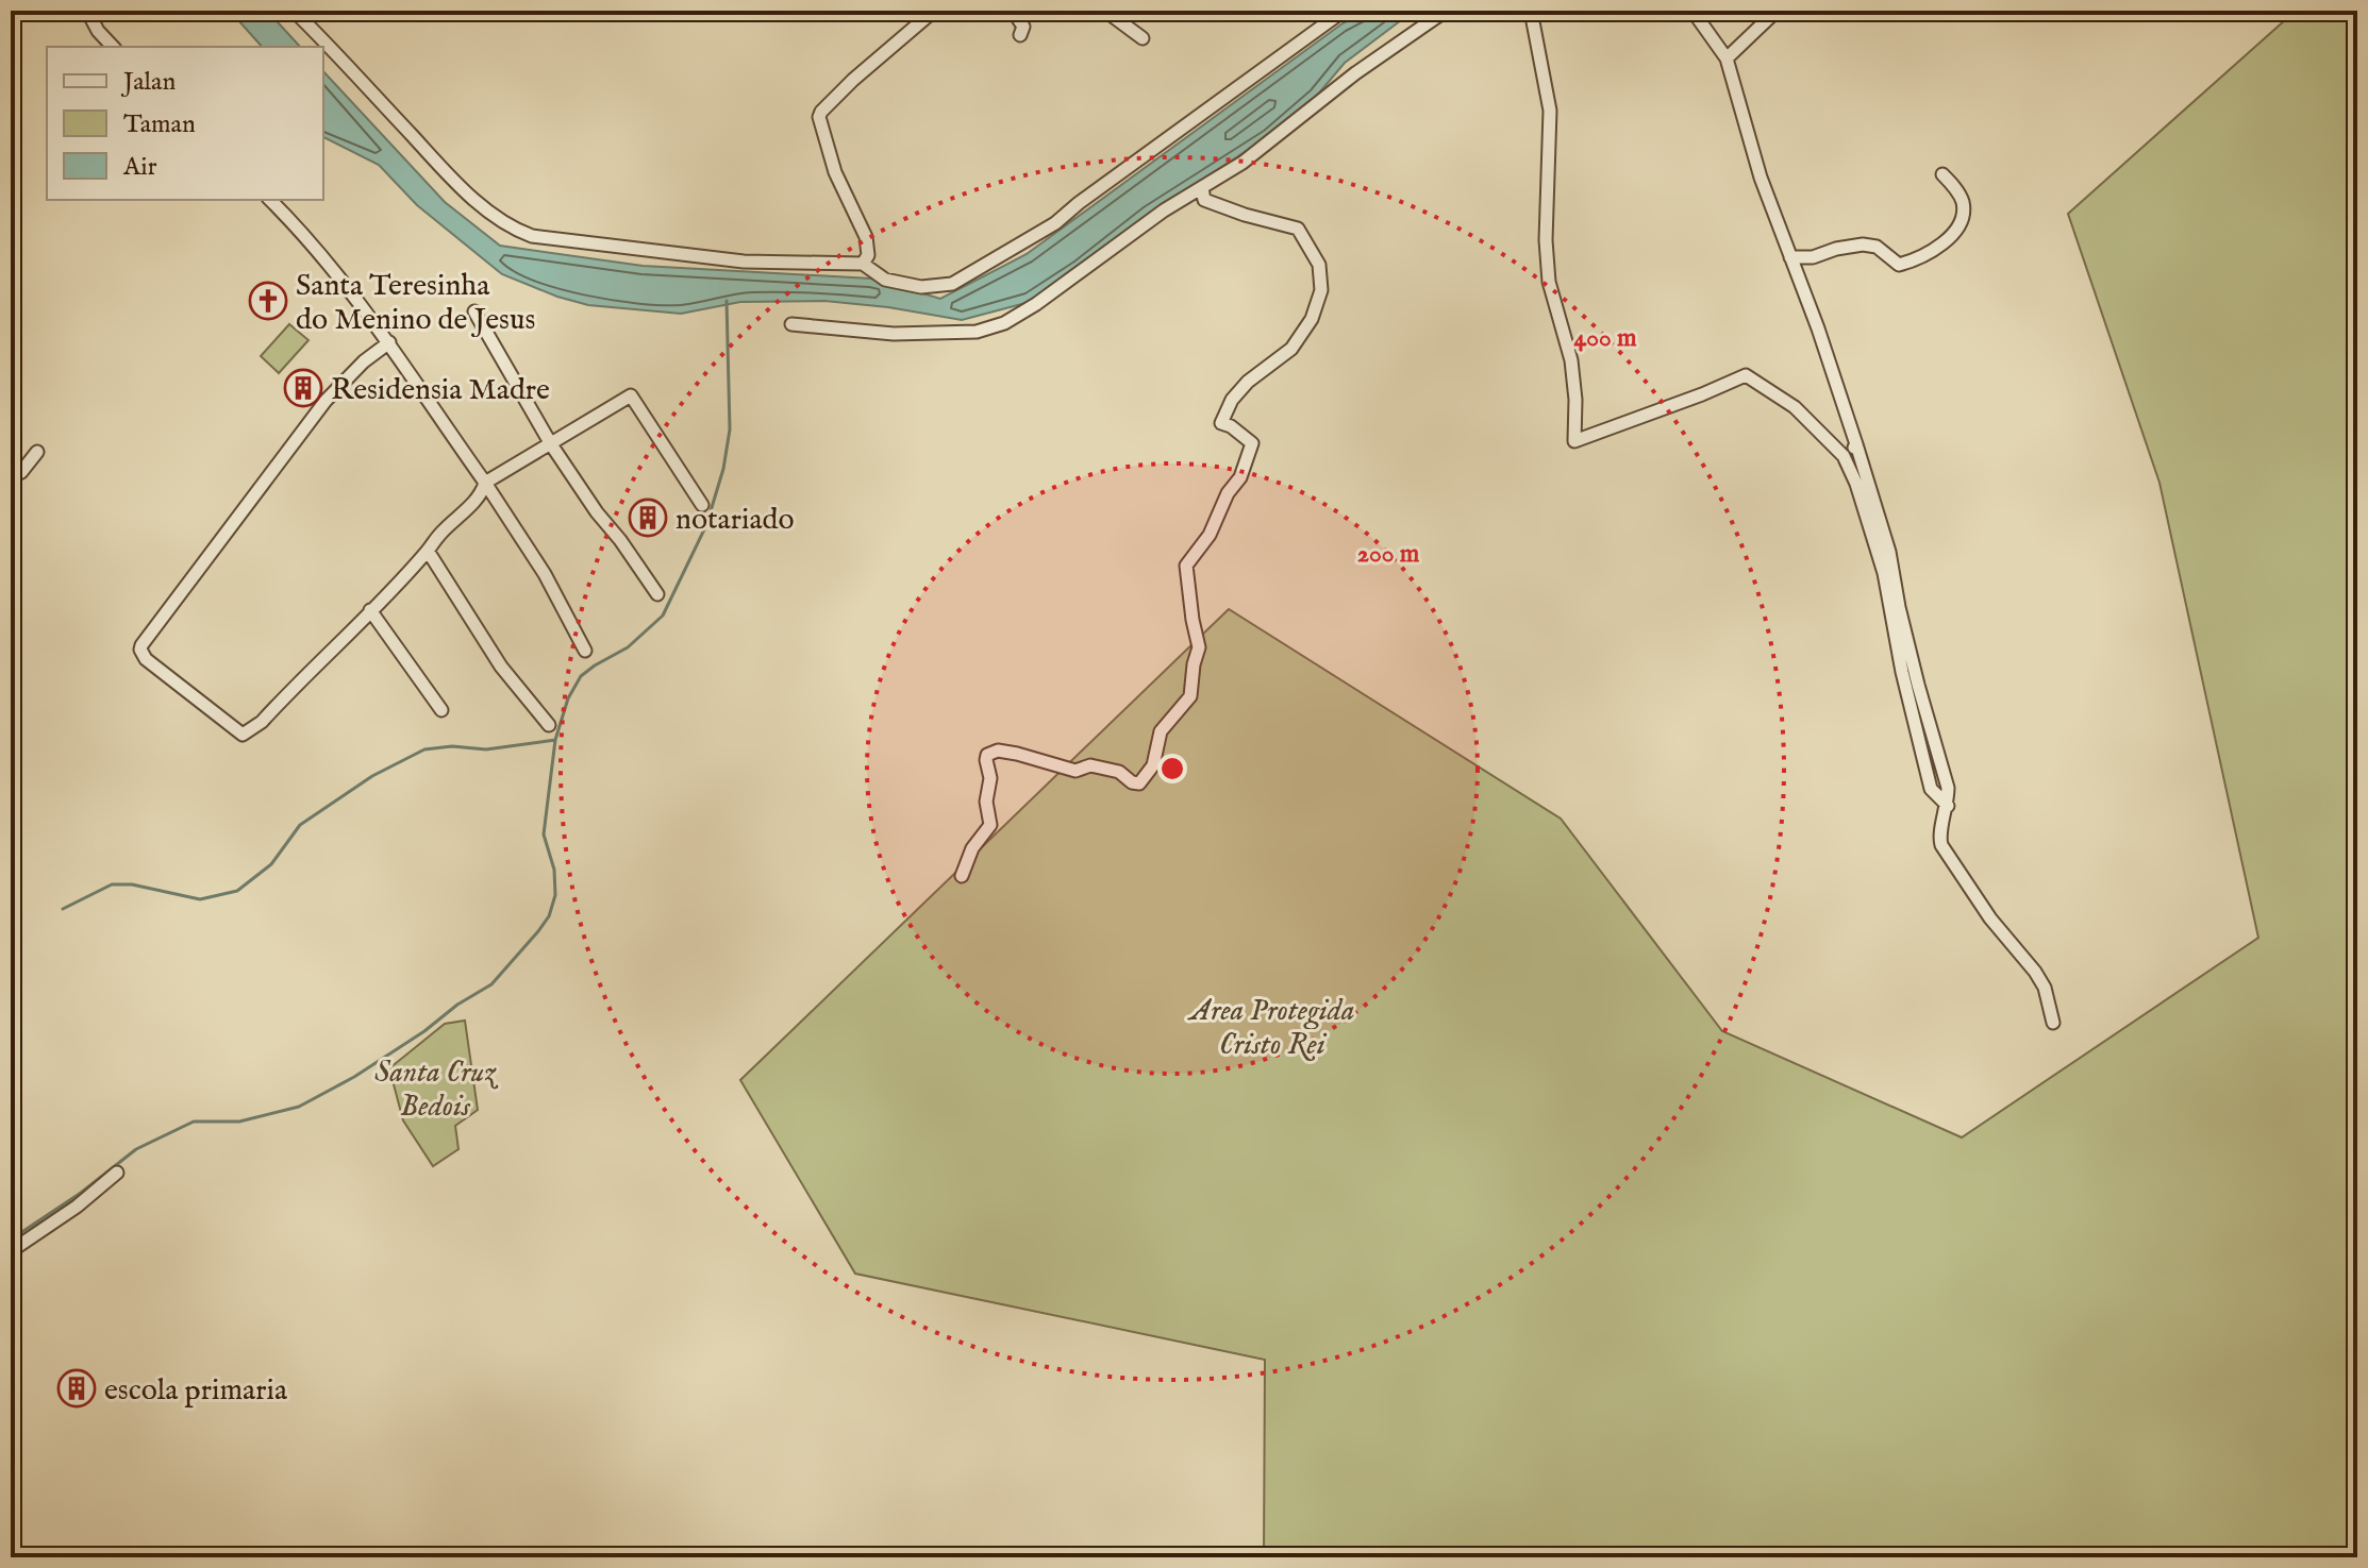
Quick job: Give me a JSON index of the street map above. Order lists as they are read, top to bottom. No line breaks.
{"parks":["Area Protegida Cristo Rei","Santa Cruz Bedois"],"places":{"church":["Santa Teresinha do Menino de Jesus"],"building":["Residensia Madre","notariado","escola primaria"]},"legend":["Jalan","Taman","Air"],"rings":["400 m","200 m"]}
